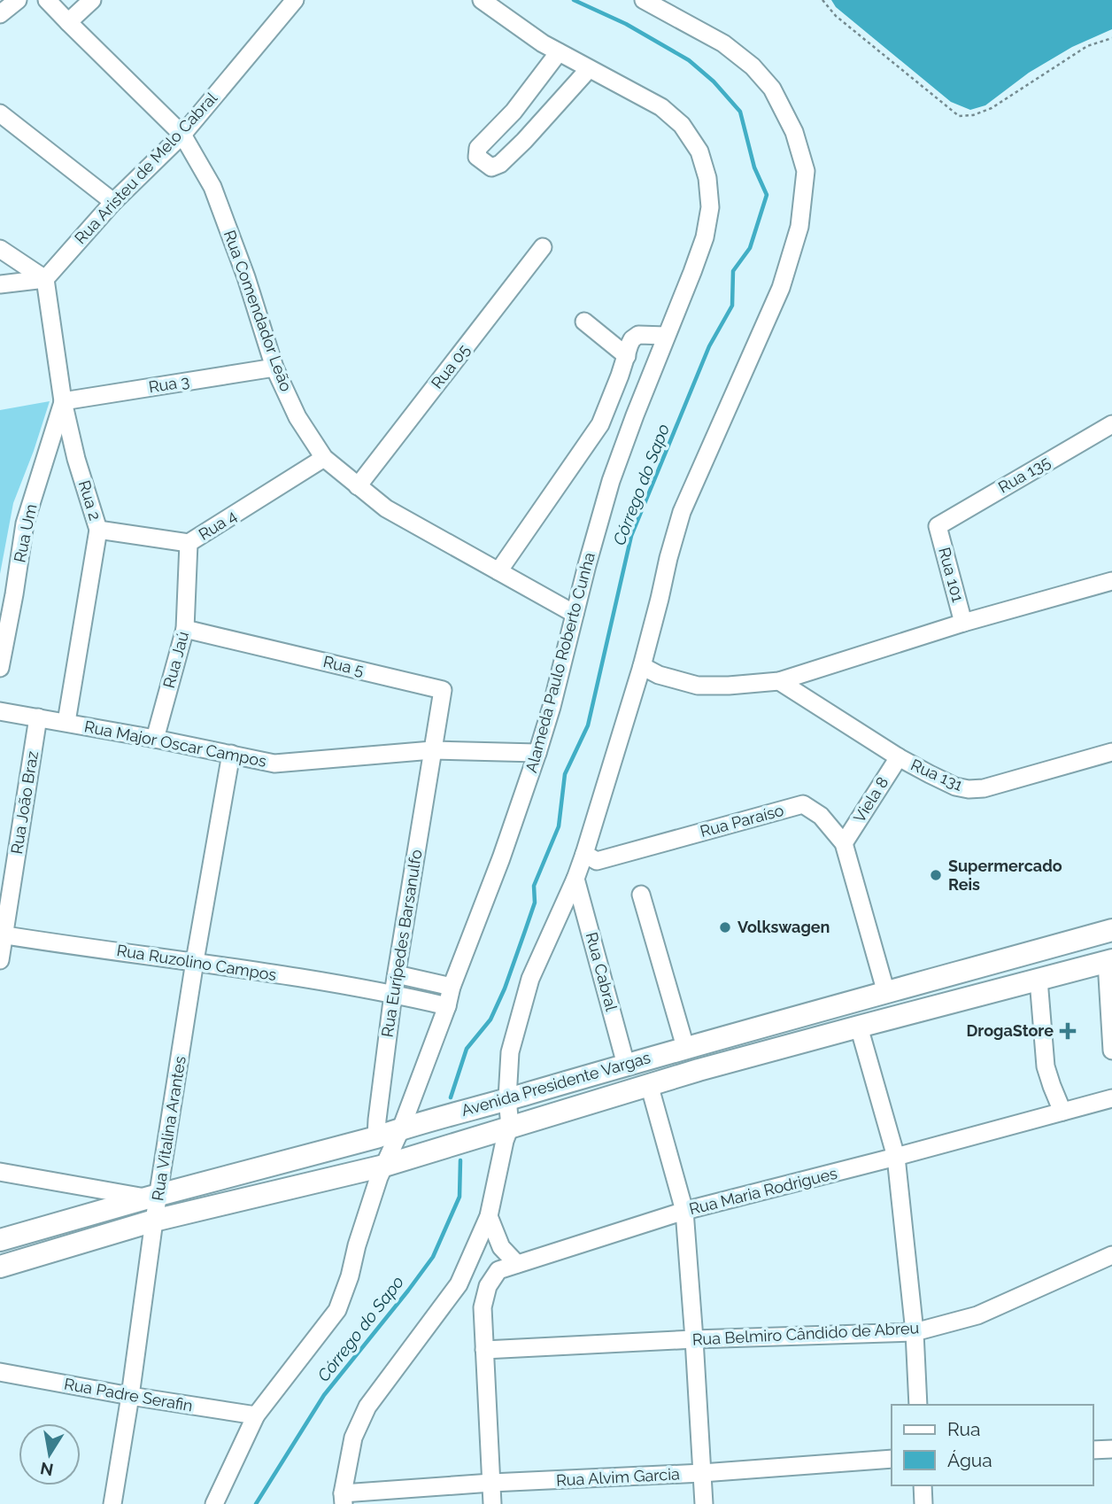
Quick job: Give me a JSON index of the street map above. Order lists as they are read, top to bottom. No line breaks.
{"streets":{"main road":["Avenida Presidente Vargas"],"street":["Rua Aristeu de Melo Cabral","Rua Comendador Leão","Rua 05","Rua 3","Rua 135","Rua 2","Rua 4","Rua Um","Rua 101","Rua Jaú","Alameda Paulo Roberto Cunha","Rua 5","Rua Major Oscar Campos","Rua 131","Viela 8","Rua João Braz","Rua Paraíso","Rua Eurípedes Barsanulfo","Rua Ruzolino Campos","Rua Cabral","Rua Vitalina Arantes","Rua Maria Rodrigues","Rua Belmiro Cândido de Abreu","Rua Padre Serafin","Rua Alvim Garcia"]},"crossings":[["Rua Aristeu de Melo Cabral","Rua Comendador Leão"],["Rua Aristeu de Melo Cabral","Rua 2"],["Rua Comendador Leão","Rua 05"],["Rua Comendador Leão","Rua 3"],["Rua Comendador Leão","Rua 4"],["Rua Comendador Leão","Alameda Paulo Roberto Cunha"],["Rua 3","Rua 2"],["Rua 3","Rua Um"],["Rua 135","Rua 101"],["Rua 2","Rua 4"],["Rua 2","Rua Um"],["Rua 2","Rua Major Oscar Campos"],["Rua 4","Rua Jaú"],["Rua Jaú","Rua 5"],["Rua Jaú","Rua Major Oscar Campos"],["Alameda Paulo Roberto Cunha","Rua Major Oscar Campos"],["Alameda Paulo Roberto Cunha","Rua Ruzolino Campos"],["Alameda Paulo Roberto Cunha","Avenida Presidente Vargas"],["Alameda Paulo Roberto Cunha","Rua Padre Serafin"],["Rua 5","Rua Major Oscar Campos"],["Rua 5","Rua Eurípedes Barsanulfo"],["Rua Major Oscar Campos","Rua João Braz"],["Rua Major Oscar Campos","Rua Eurípedes Barsanulfo"],["Rua Major Oscar Campos","Rua Vitalina Arantes"],["Rua 131","Viela 8"],["Viela 8","Rua Paraíso"],["Rua João Braz","Rua Ruzolino Campos"],["Rua Paraíso","Avenida Presidente Vargas"],["Rua Eurípedes Barsanulfo","Rua Ruzolino Campos"],["Rua Eurípedes Barsanulfo","Avenida Presidente Vargas"],["Rua Ruzolino Campos","Rua Vitalina Arantes"],["Rua Cabral","Avenida Presidente Vargas"],["Avenida Presidente Vargas","Rua Vitalina Arantes"],["Rua Vitalina Arantes","Rua Padre Serafin"],["Rua Maria Rodrigues","Rua Belmiro Cândido de Abreu"],["Rua Maria Rodrigues","Rua Alvim Garcia"]],"water":["Córrego do Sapo"],"places":{"other":["Supermercado Reis","Volkswagen"],"health":["DrogaStore"]},"legend":["Rua","Água"],"north":"bottom"}
